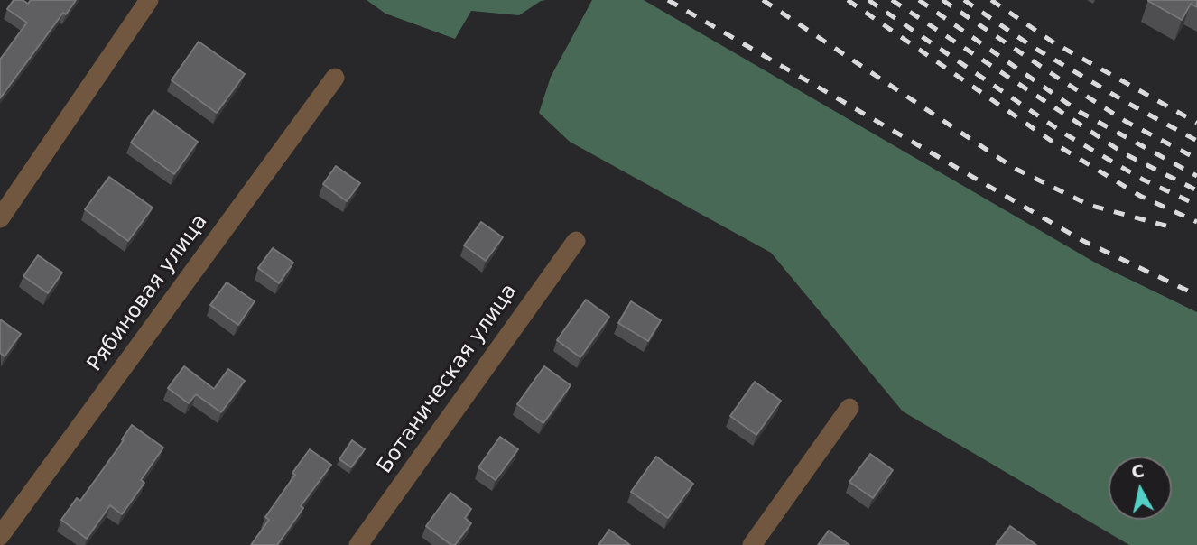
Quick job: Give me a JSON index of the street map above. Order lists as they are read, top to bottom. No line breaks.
{"streets":{"street":["Рябиновая улица","Ботаническая улица"]},"north":"top"}
